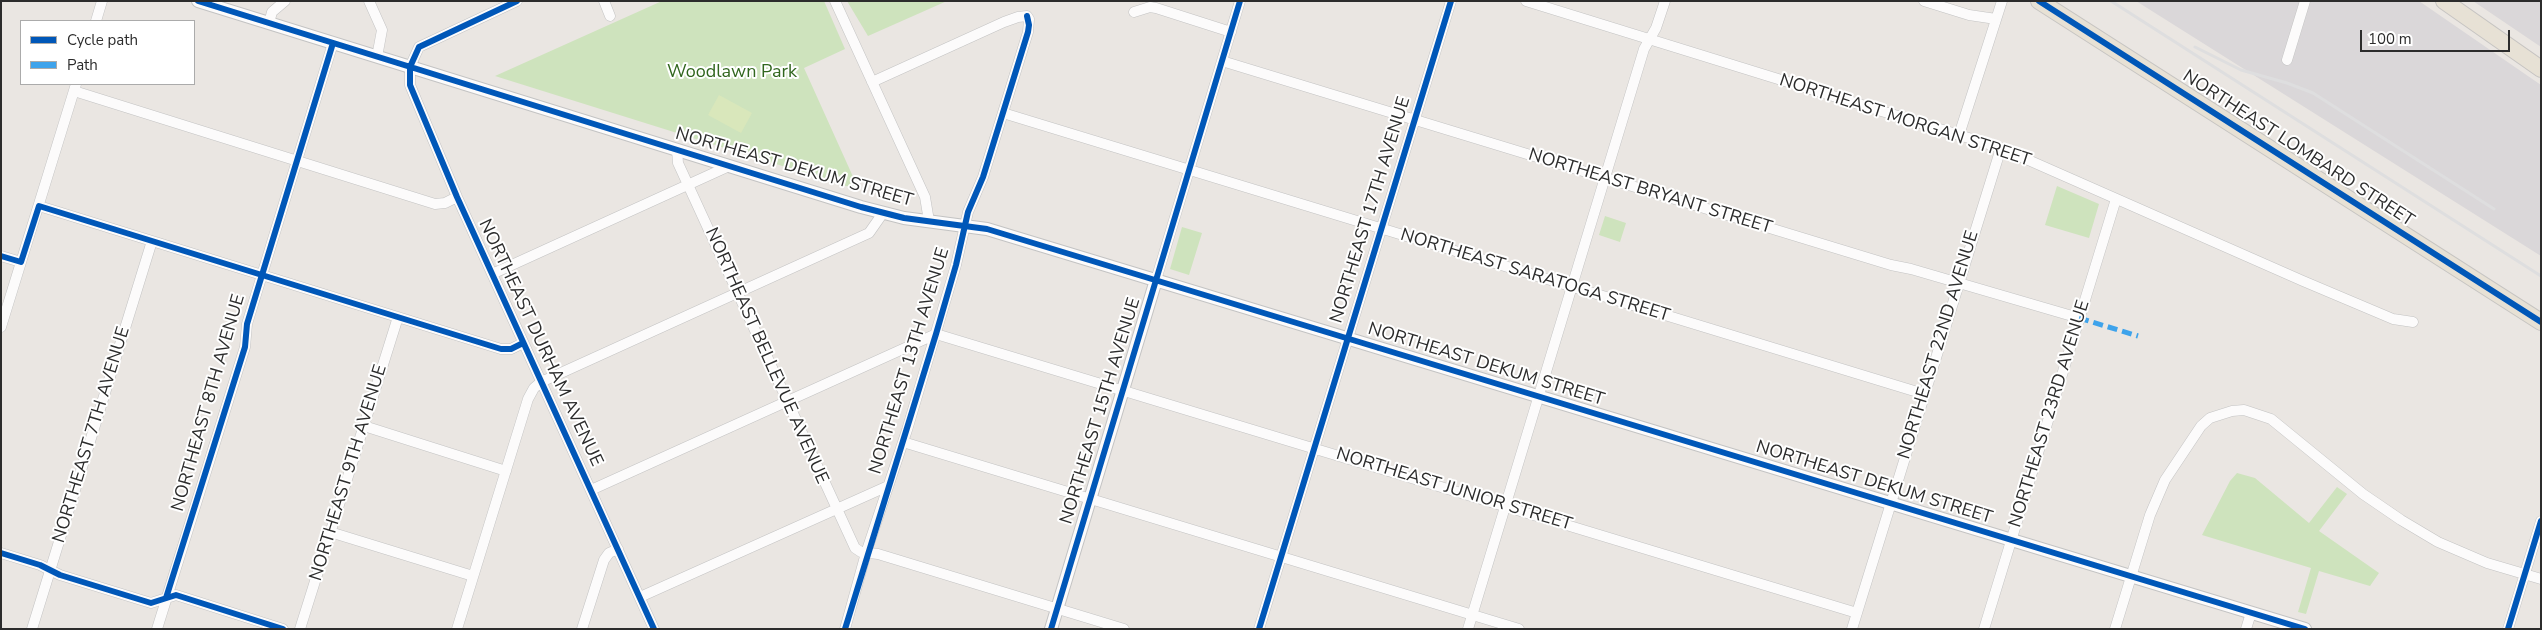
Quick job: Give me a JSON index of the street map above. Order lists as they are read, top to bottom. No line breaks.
{"streets":{"main road":["NORTHEAST LOMBARD STREET"],"street":["NORTHEAST MORGAN STREET","NORTHEAST DEKUM STREET","NORTHEAST BRYANT STREET","NORTHEAST 17TH AVENUE","NORTHEAST SARATOGA STREET","NORTHEAST DURHAM AVENUE","NORTHEAST 22ND AVENUE","NORTHEAST BELLEVUE AVENUE","NORTHEAST 13TH AVENUE","NORTHEAST 8TH AVENUE","NORTHEAST 15TH AVENUE","NORTHEAST 23RD AVENUE","NORTHEAST 7TH AVENUE","NORTHEAST 9TH AVENUE","NORTHEAST JUNIOR STREET"]},"crossings":[["NORTHEAST MORGAN STREET","NORTHEAST 22ND AVENUE"],["NORTHEAST MORGAN STREET","NORTHEAST 23RD AVENUE"],["NORTHEAST DEKUM STREET","NORTHEAST 17TH AVENUE"],["NORTHEAST DEKUM STREET","NORTHEAST DURHAM AVENUE"],["NORTHEAST DEKUM STREET","NORTHEAST 22ND AVENUE"],["NORTHEAST DEKUM STREET","NORTHEAST BELLEVUE AVENUE"],["NORTHEAST DEKUM STREET","NORTHEAST 13TH AVENUE"],["NORTHEAST DEKUM STREET","NORTHEAST 8TH AVENUE"],["NORTHEAST DEKUM STREET","NORTHEAST 15TH AVENUE"],["NORTHEAST DEKUM STREET","NORTHEAST 23RD AVENUE"],["NORTHEAST BRYANT STREET","NORTHEAST 17TH AVENUE"],["NORTHEAST BRYANT STREET","NORTHEAST 22ND AVENUE"],["NORTHEAST BRYANT STREET","NORTHEAST 15TH AVENUE"],["NORTHEAST BRYANT STREET","NORTHEAST 23RD AVENUE"],["NORTHEAST 17TH AVENUE","NORTHEAST SARATOGA STREET"],["NORTHEAST 17TH AVENUE","NORTHEAST JUNIOR STREET"],["NORTHEAST SARATOGA STREET","NORTHEAST 22ND AVENUE"],["NORTHEAST SARATOGA STREET","NORTHEAST 13TH AVENUE"],["NORTHEAST SARATOGA STREET","NORTHEAST 15TH AVENUE"],["NORTHEAST 22ND AVENUE","NORTHEAST JUNIOR STREET"],["NORTHEAST BELLEVUE AVENUE","NORTHEAST 13TH AVENUE"],["NORTHEAST 13TH AVENUE","NORTHEAST JUNIOR STREET"],["NORTHEAST 15TH AVENUE","NORTHEAST JUNIOR STREET"]],"parks":["Woodlawn Park"],"legend":["Cycle path","Path"],"scale_bar":"100 m"}
